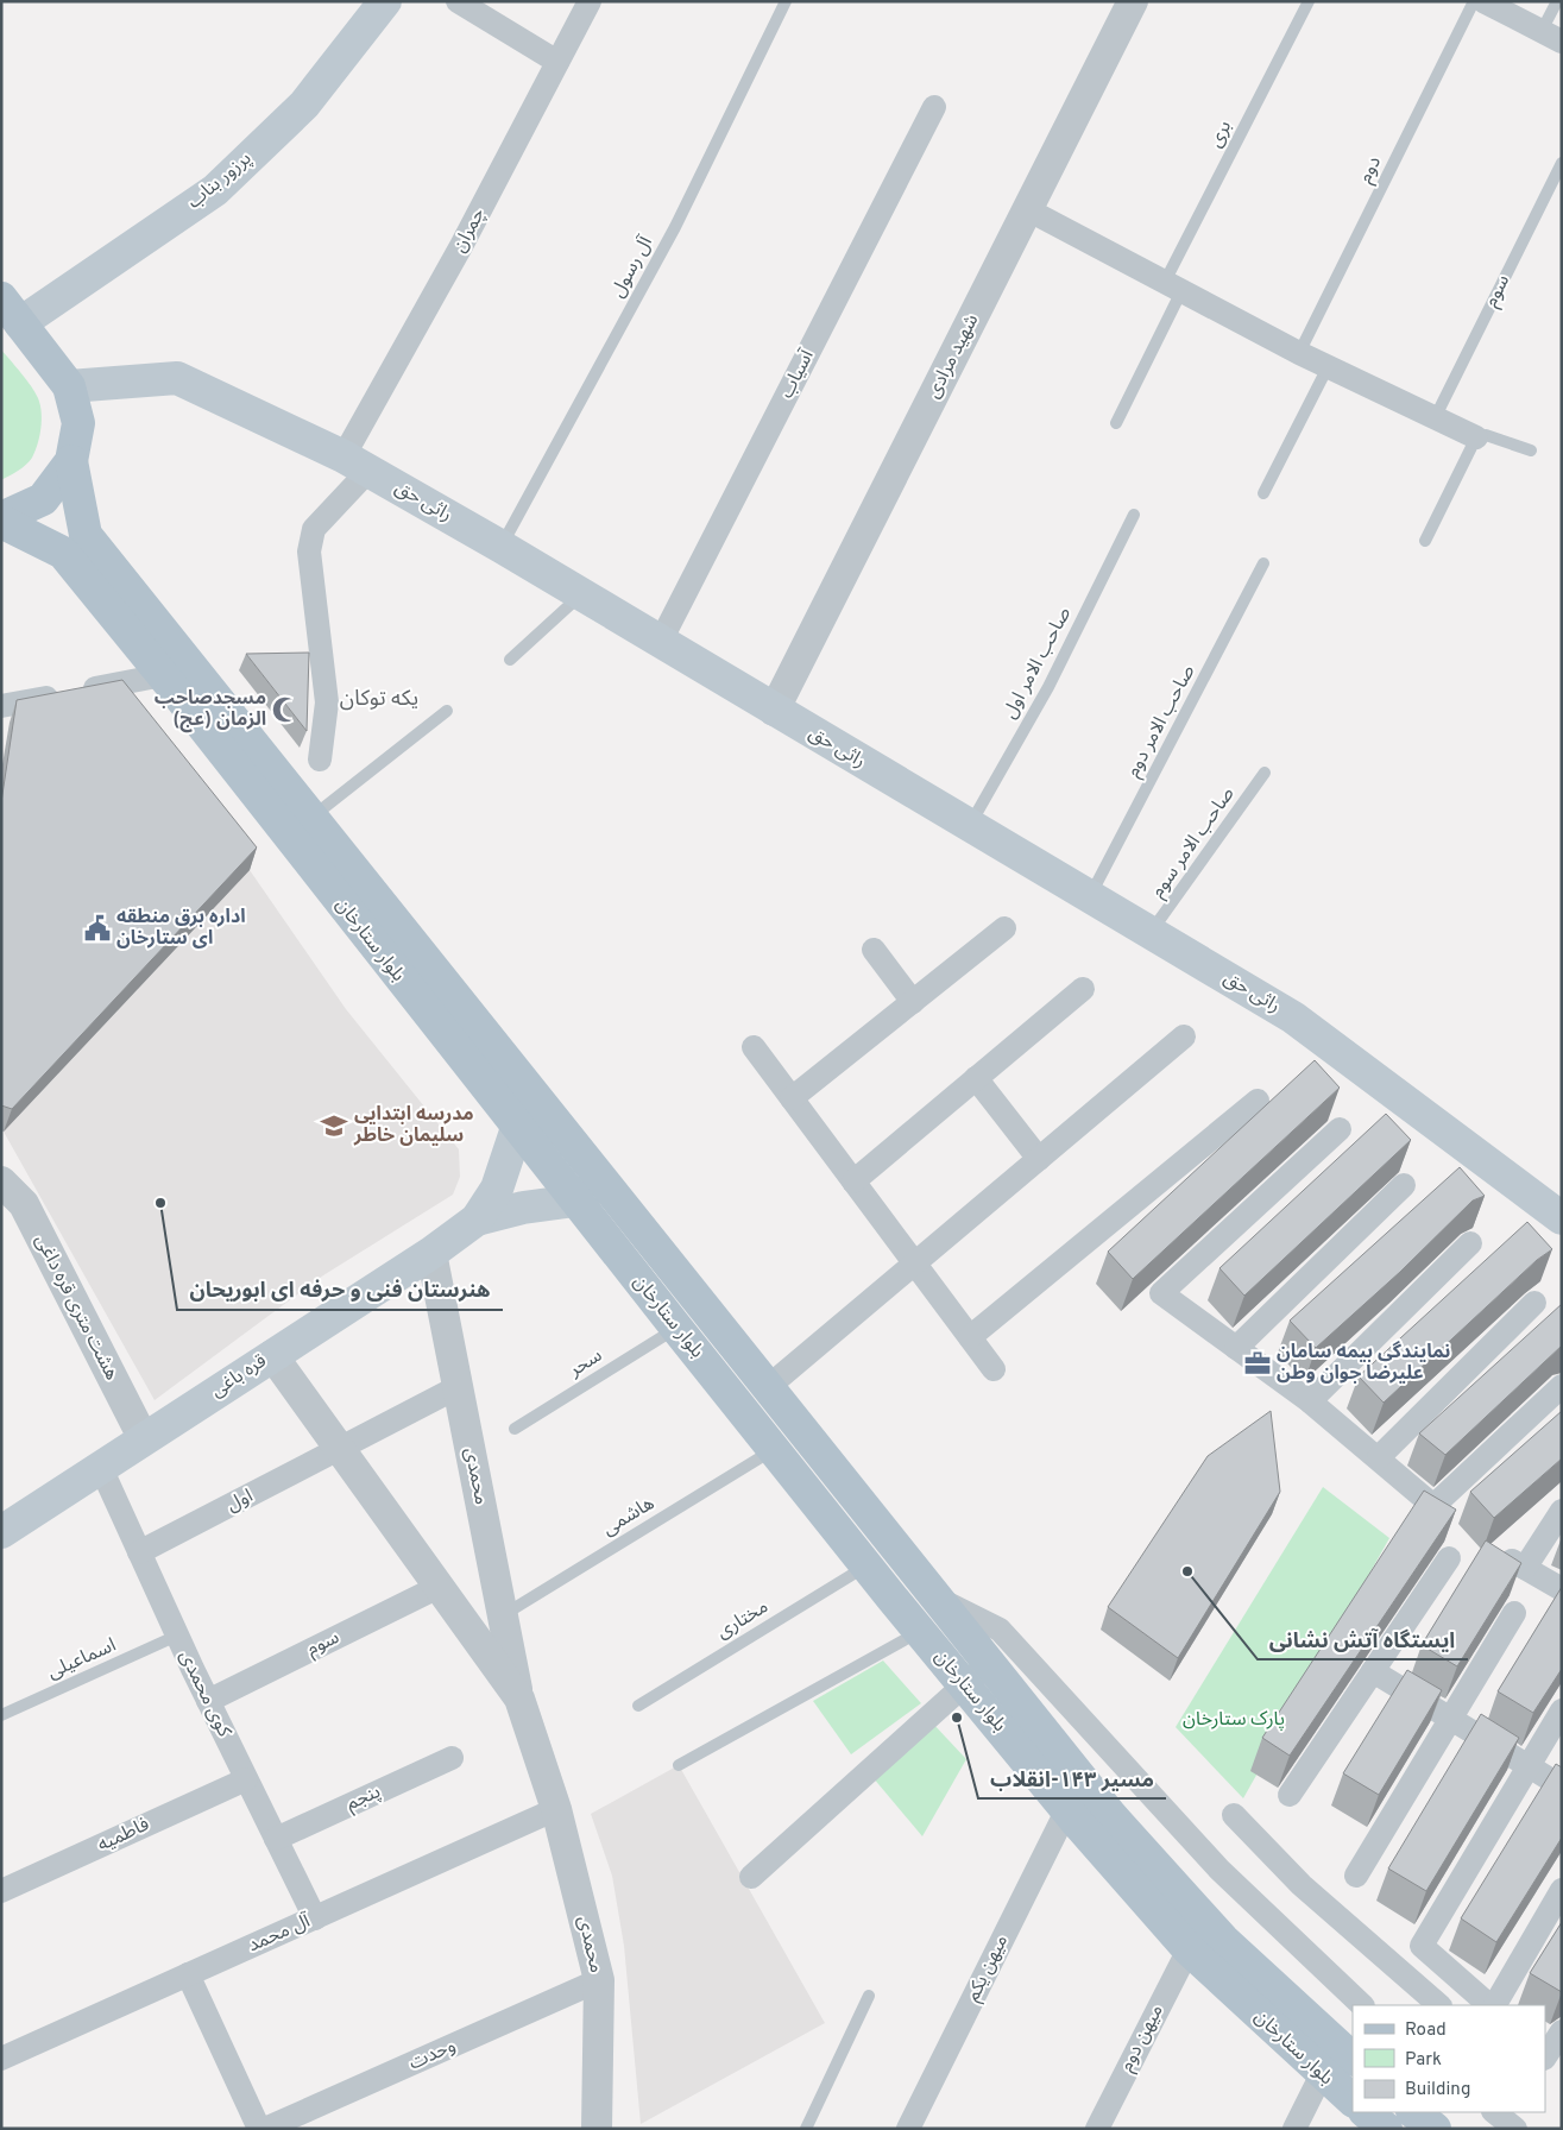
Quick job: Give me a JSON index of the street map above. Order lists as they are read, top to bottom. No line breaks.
{"streets":{"main road":["پرزور بناب","راثی حق","بلوار ستارخان","قره باغی"],"street":["چمران","سوم","شهید مرادی","آسیاب","هشت متری قره داغی","محمدی","اول","کوی محمدی","پنجم","فاطمیه","آل محمد","میهن یکم","میهن دوم","وحدت"],"lane":["بری","دوم","آل رسول","صاحب الامر اول","صاحب الامر دوم","صاحب الامر سوم","سحر","هاشمی","مختاری","اسماعیلی"]},"crossings":[["چمران","راثی حق"],["آل رسول","راثی حق"],["سوم","محمدی"],["سوم","کوی محمدی"],["شهید مرادی","راثی حق"],["آسیاب","راثی حق"],["راثی حق","صاحب الامر اول"],["راثی حق","صاحب الامر دوم"],["راثی حق","صاحب الامر سوم"],["بلوار ستارخان","سحر"],["بلوار ستارخان","قره باغی"],["بلوار ستارخان","هاشمی"],["بلوار ستارخان","مختاری"],["بلوار ستارخان","میهن یکم"],["بلوار ستارخان","میهن دوم"],["هشت متری قره داغی","قره باغی"],["قره باغی","محمدی"],["قره باغی","کوی محمدی"],["محمدی","اول"],["محمدی","هاشمی"],["محمدی","آل محمد"],["محمدی","وحدت"],["اول","کوی محمدی"],["اسماعیلی","کوی محمدی"],["کوی محمدی","پنجم"],["کوی محمدی","فاطمیه"],["کوی محمدی","آل محمد"]],"districts":["یکه توکان"],"parks":["پارک ستارخان"],"places":{"mosque":["مسجدصاحب الزمان (عج)"],"public building":["اداره برق منطقه ای ستارخان"],"school or university":["مدرسه ابتدایی سلیمان خاطر"],"other":["هنرستان فنی و حرفه ای ابوریحان","ایستگاه آتش نشانی","مسیر ۱۴۳-انقلاب"],"office":["نمایندگی بیمه سامان علیرضا جوان وطن"]},"legend":["Road","Park","Building"]}
